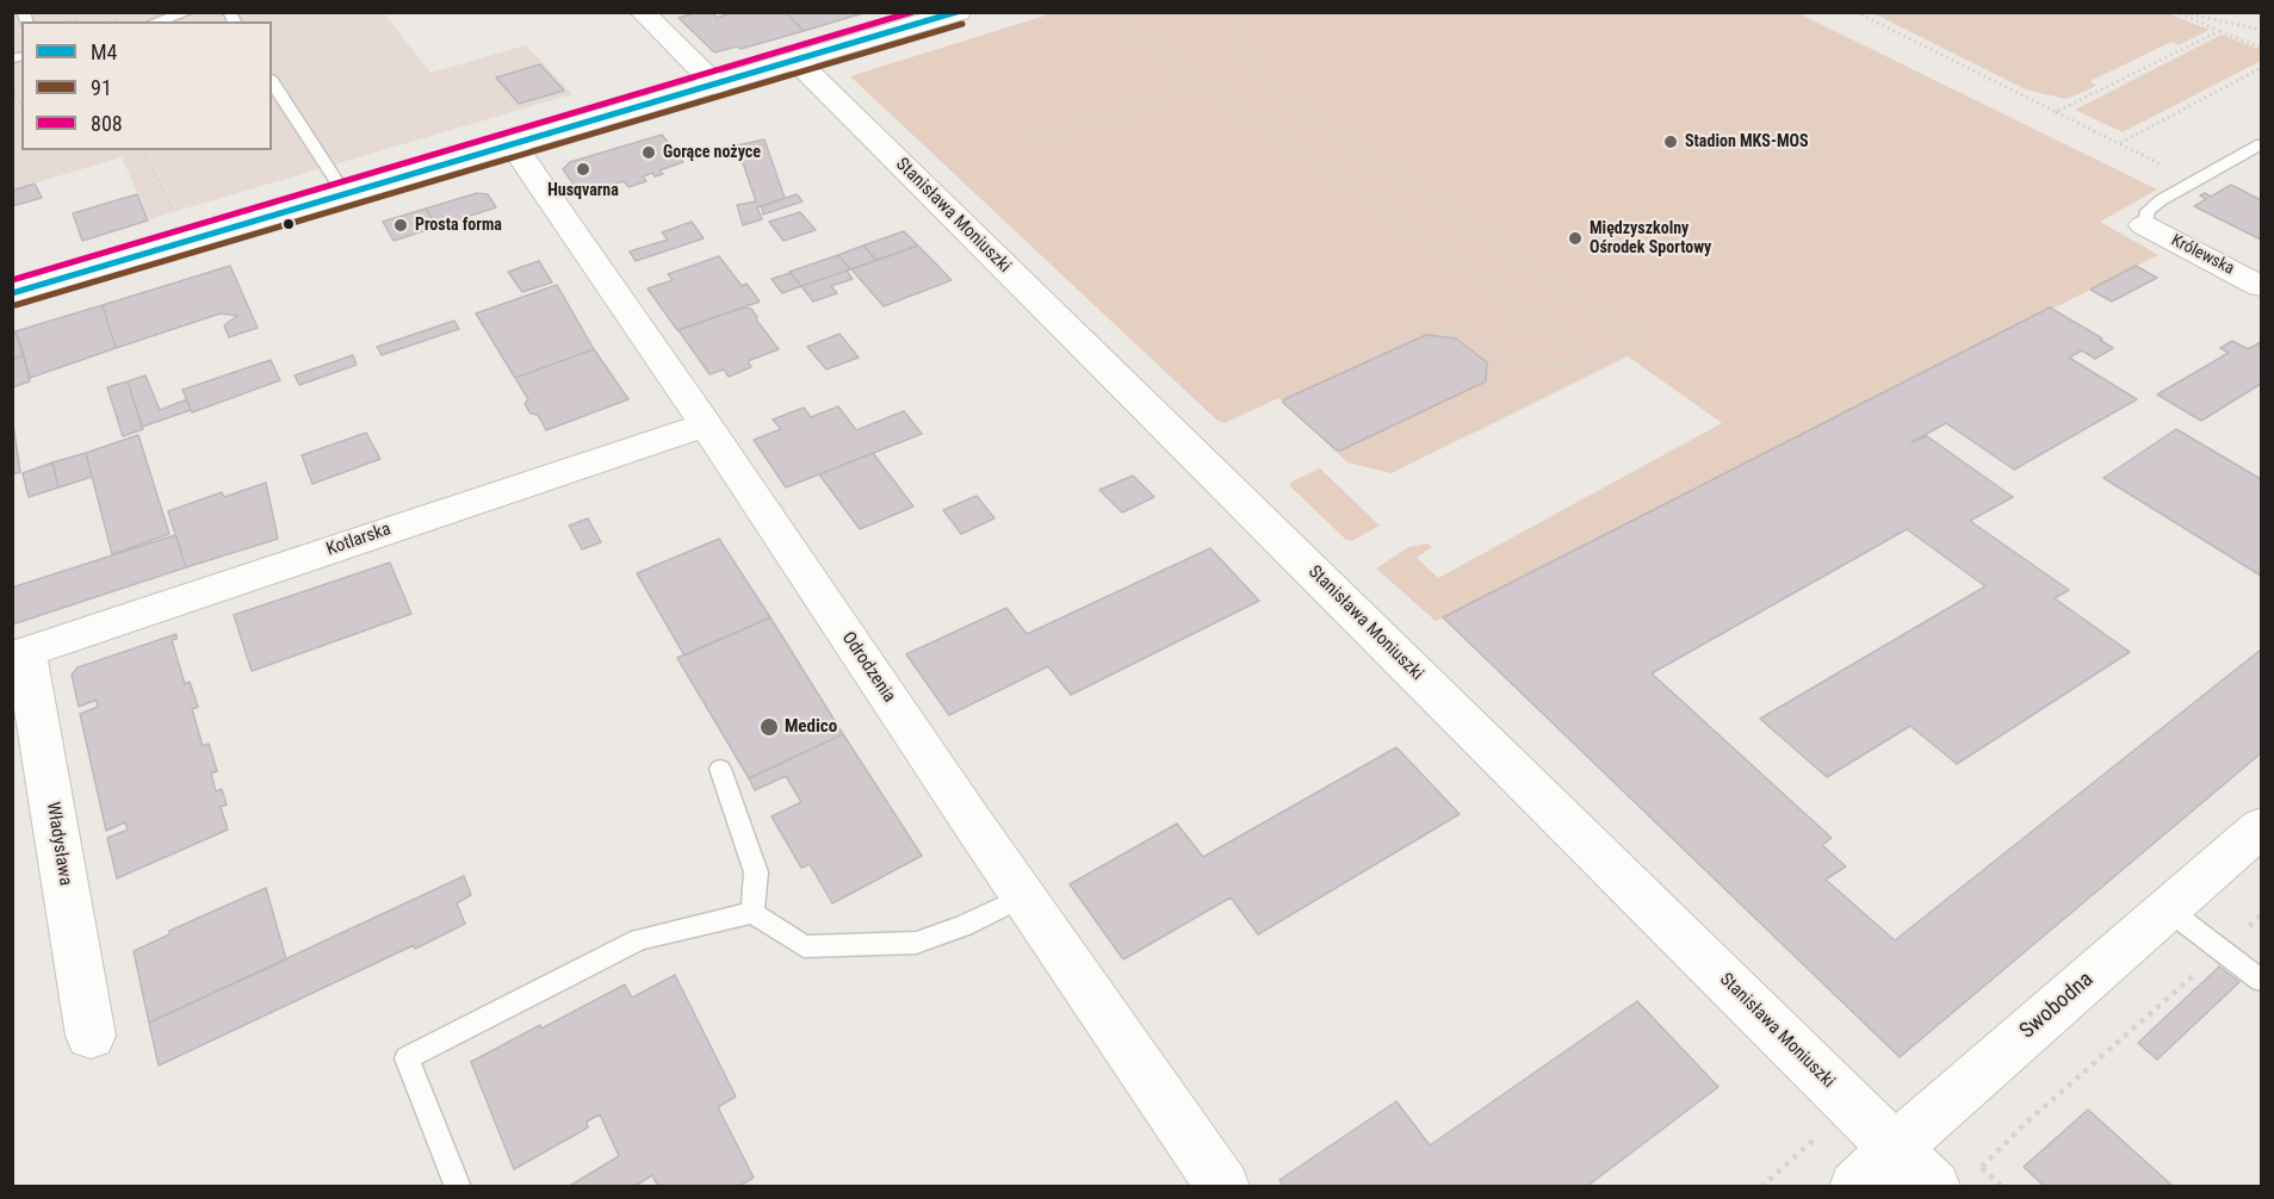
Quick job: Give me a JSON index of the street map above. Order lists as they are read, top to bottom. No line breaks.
{"streets":{"street":["Stanisława Moniuszki","Królewska","Kotlarska","Odrodzenia","Władysława","Swobodna"]},"crossings":[["Stanisława Moniuszki","Swobodna"],["Kotlarska","Odrodzenia"],["Kotlarska","Władysława"]],"places":["Stadion MKS-MOS","Gorące nożyce","Husqvarna","Prosta forma","Międzyszkolny Ośrodek Sportowy","Medico"],"lines":["transit line M4","transit line 808","transit line 91"],"legend":["M4","91","808"]}
